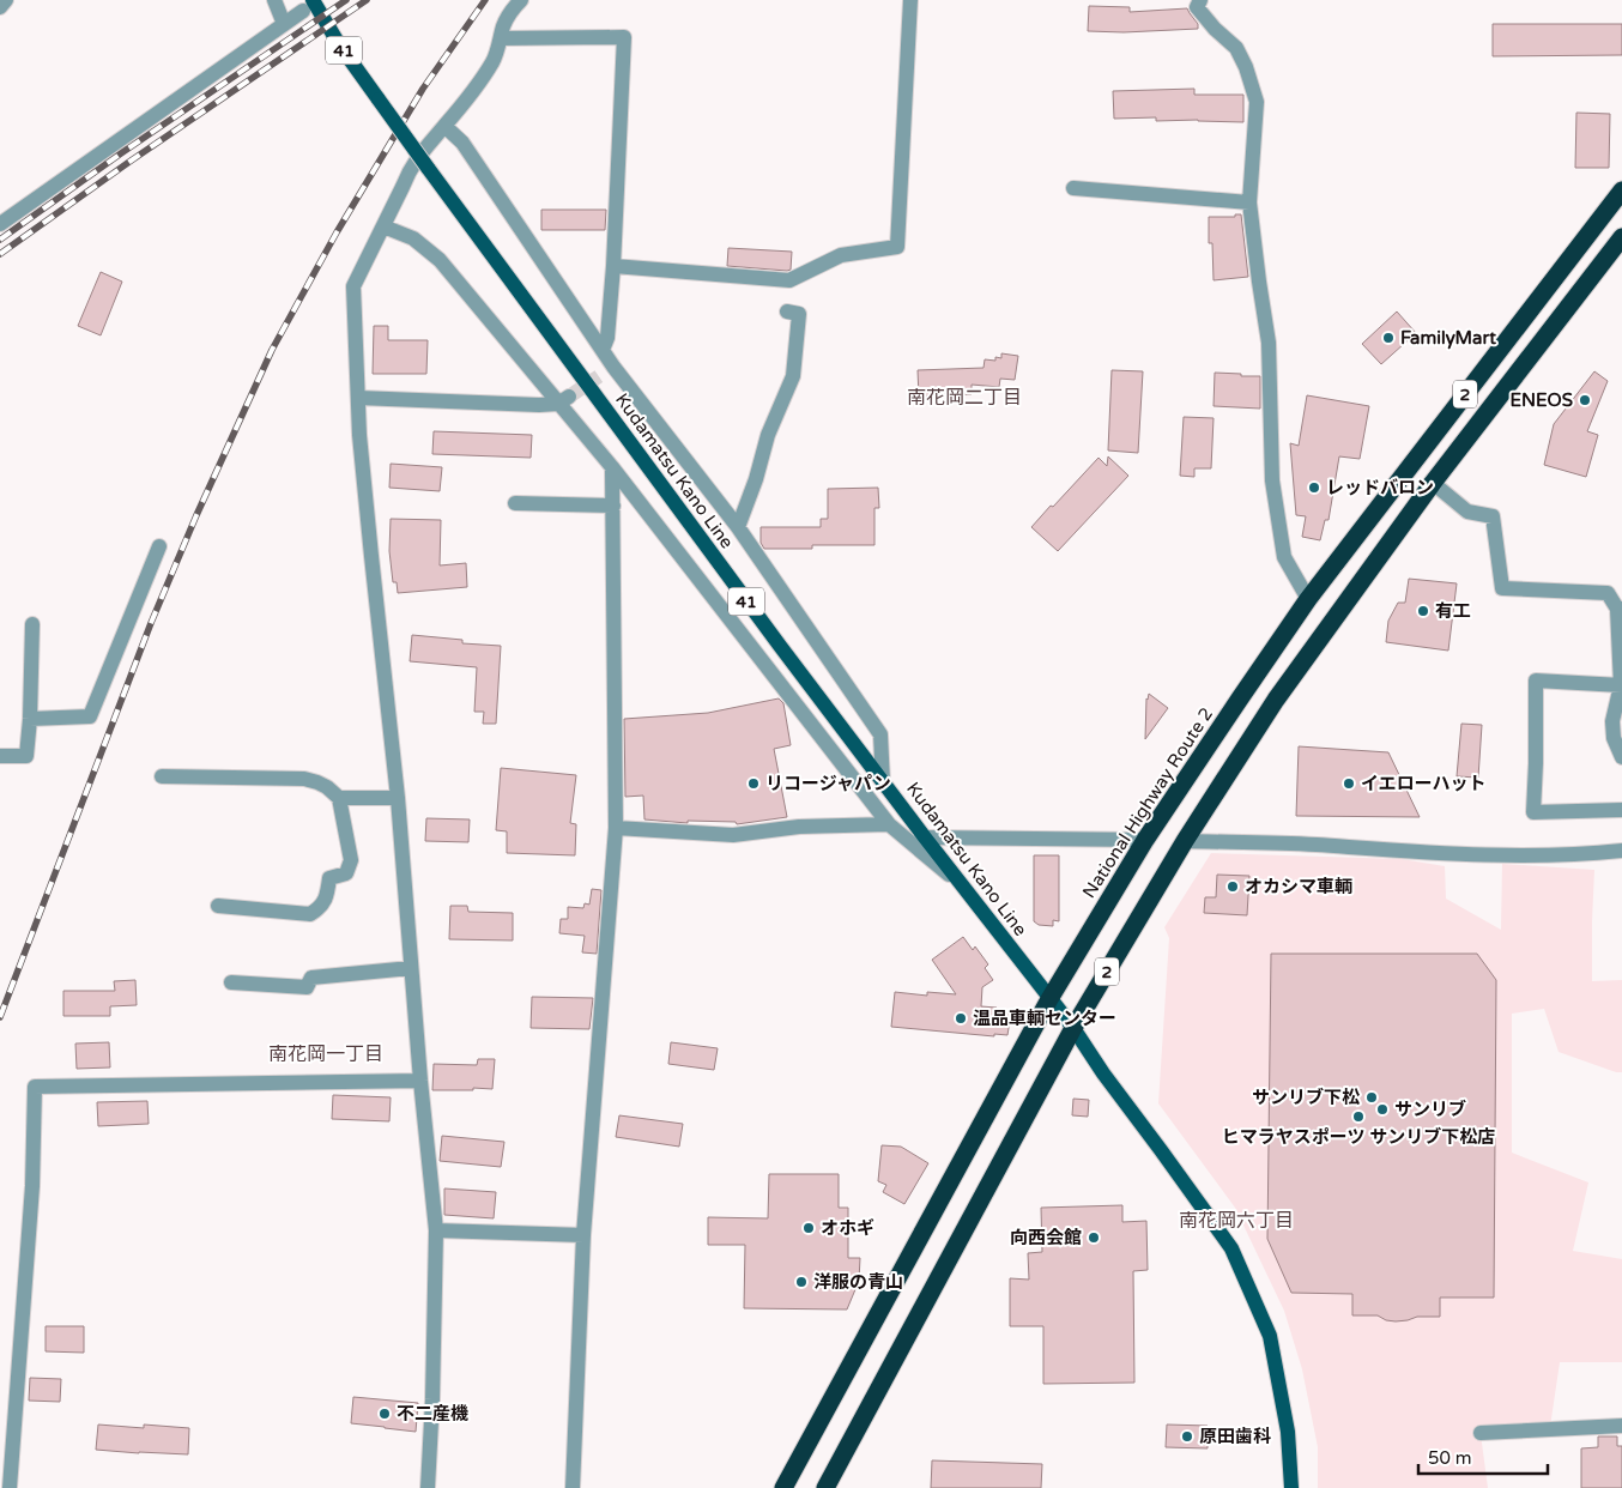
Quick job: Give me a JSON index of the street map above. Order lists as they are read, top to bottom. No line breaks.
{"streets":{"highway":["2","National Highway Route 2"],"main road":["41","Kudamatsu Kano Line"]},"crossings":[["2","Kudamatsu Kano Line"],["Kudamatsu Kano Line","National Highway Route 2"]],"districts":["南花岡二丁目","南花岡一丁目","南花岡六丁目"],"places":["FamilyMart","ENEOS","レッドバロン","有工","リコージャパン","イエローハット","オカシマ車輌","温品車輌センター","サンリブ下松","サンリブ","ヒマラヤスポーツ サンリブ下松店","オホギ","向西会館","洋服の青山","不二産機","原田歯科"],"scale_bar":"50 m"}
